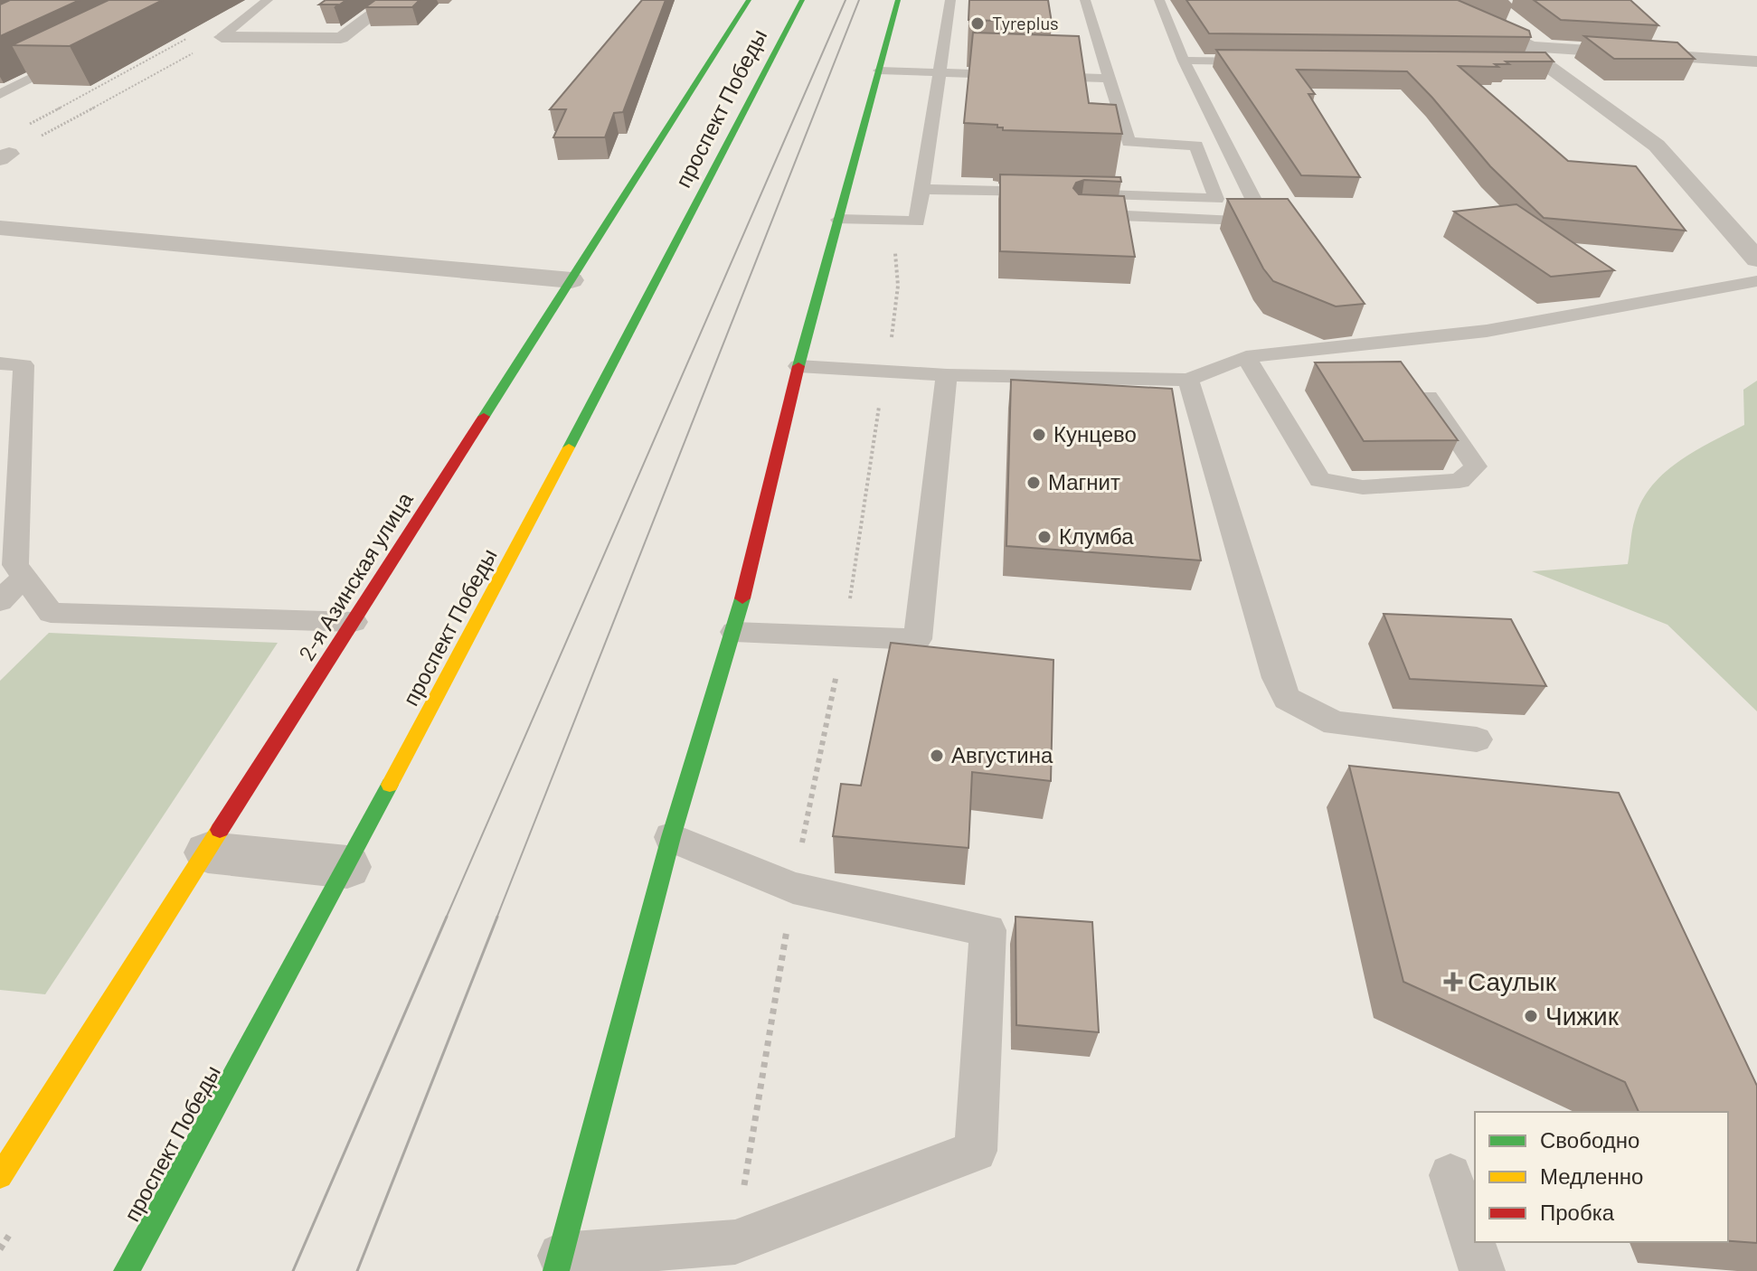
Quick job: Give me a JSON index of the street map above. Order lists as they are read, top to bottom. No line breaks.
{"streets":{"main road":["проспект Победы","2-я Азинская улица"]},"places":{"other":["Tyreplus","Кунцево","Магнит","Клумба","Августина","Чижик"],"health":["Саулык"]},"legend":["Свободно","Медленно","Пробка"]}
